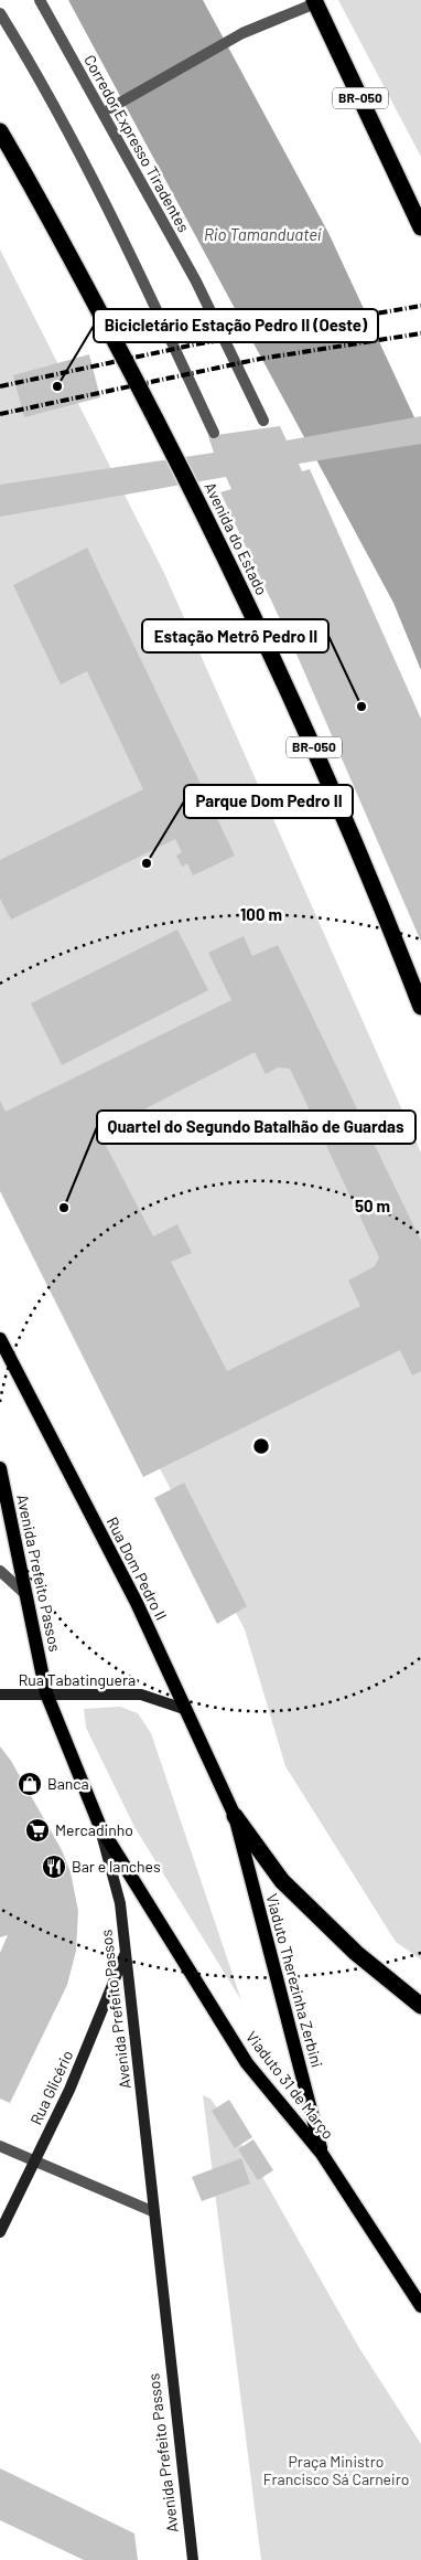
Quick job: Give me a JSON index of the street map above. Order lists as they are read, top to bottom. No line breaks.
{"streets":{"highway":["BR-050","Avenida do Estado"],"main road":["Rua Dom Pedro II","Avenida Prefeito Passos","Viaduto Therezinha Zerbini","Viaduto 31 de Março"],"street":["Corredor Expresso Tiradentes","Rua Tabatinguera","Rua Glicério"]},"crossings":[["Rua Dom Pedro II","Rua Tabatinguera"],["Rua Dom Pedro II","Viaduto Therezinha Zerbini"],["Avenida Prefeito Passos","Rua Tabatinguera"],["Avenida Prefeito Passos","Viaduto 31 de Março"],["Avenida Prefeito Passos","Rua Glicério"],["Viaduto Therezinha Zerbini","Viaduto 31 de Março"]],"water":["Rio Tamanduateí"],"parks":["Praça Ministro Francisco Sá Carneiro"],"places":{"other":["Bicicletário Estação Pedro II (Oeste)","Estação Metrô Pedro II","Parque Dom Pedro II","Quartel do Segundo Batalhão de Guardas"],"shop":["Banca"],"supermarket":["Mercadinho"],"restaurant":["Bar e lanches"]},"rings":["100 m","50 m"]}
